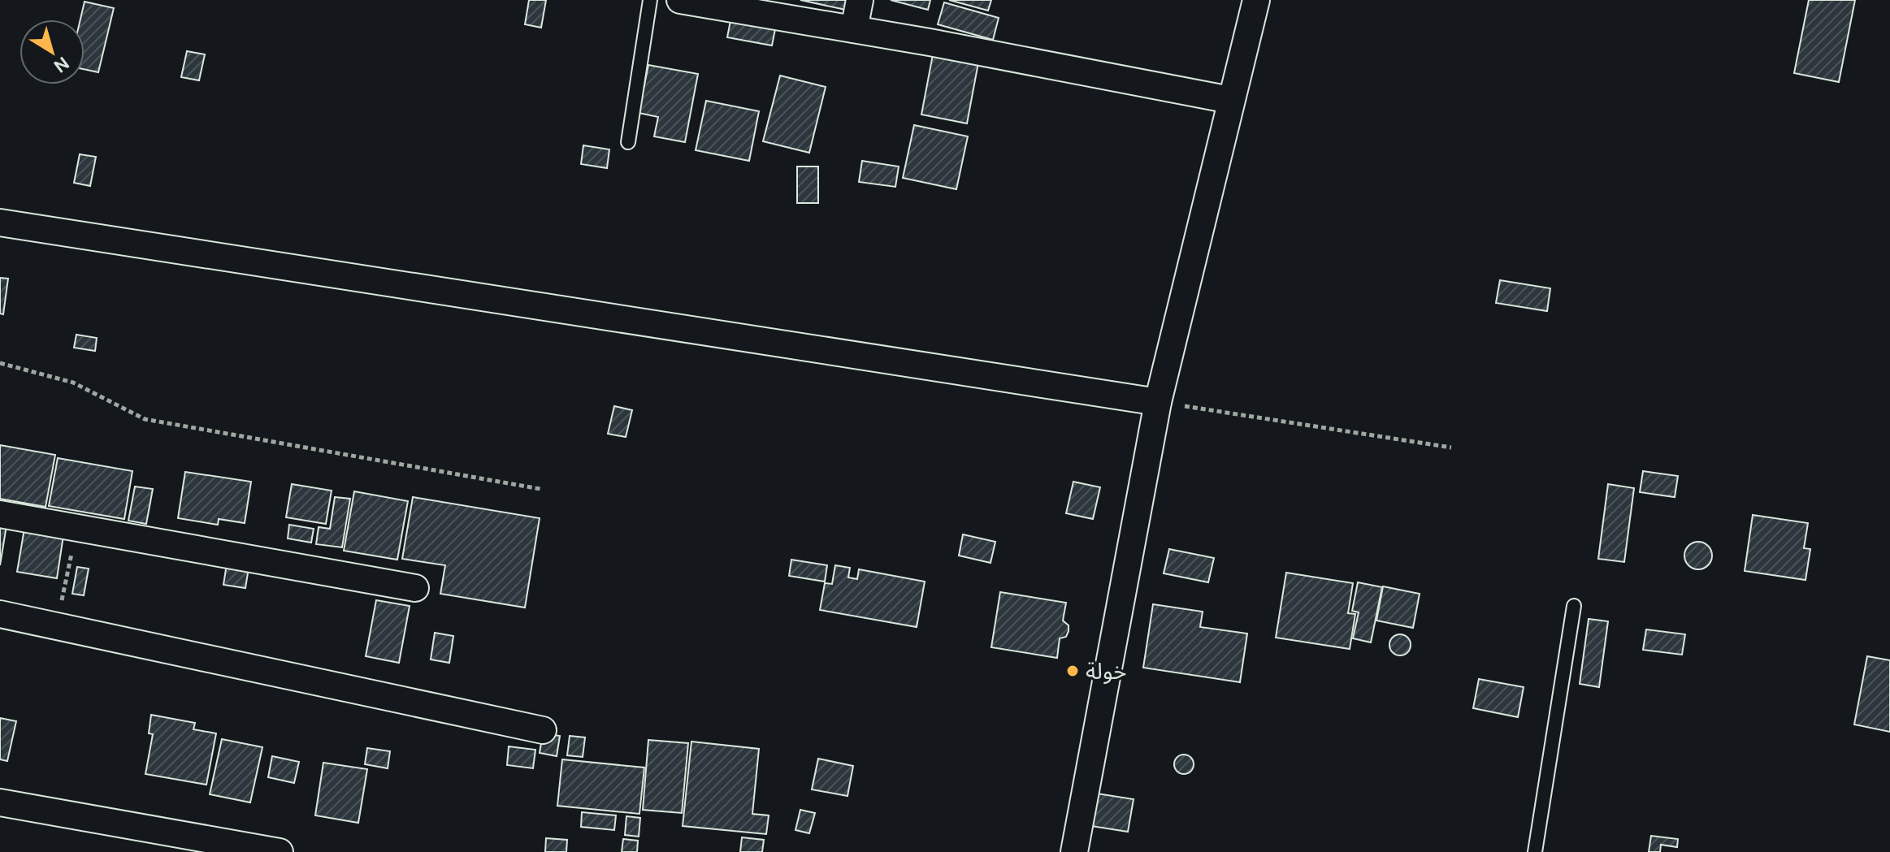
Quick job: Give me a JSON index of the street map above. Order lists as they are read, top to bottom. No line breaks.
{"places":["خولة"],"north":"bottom right"}
